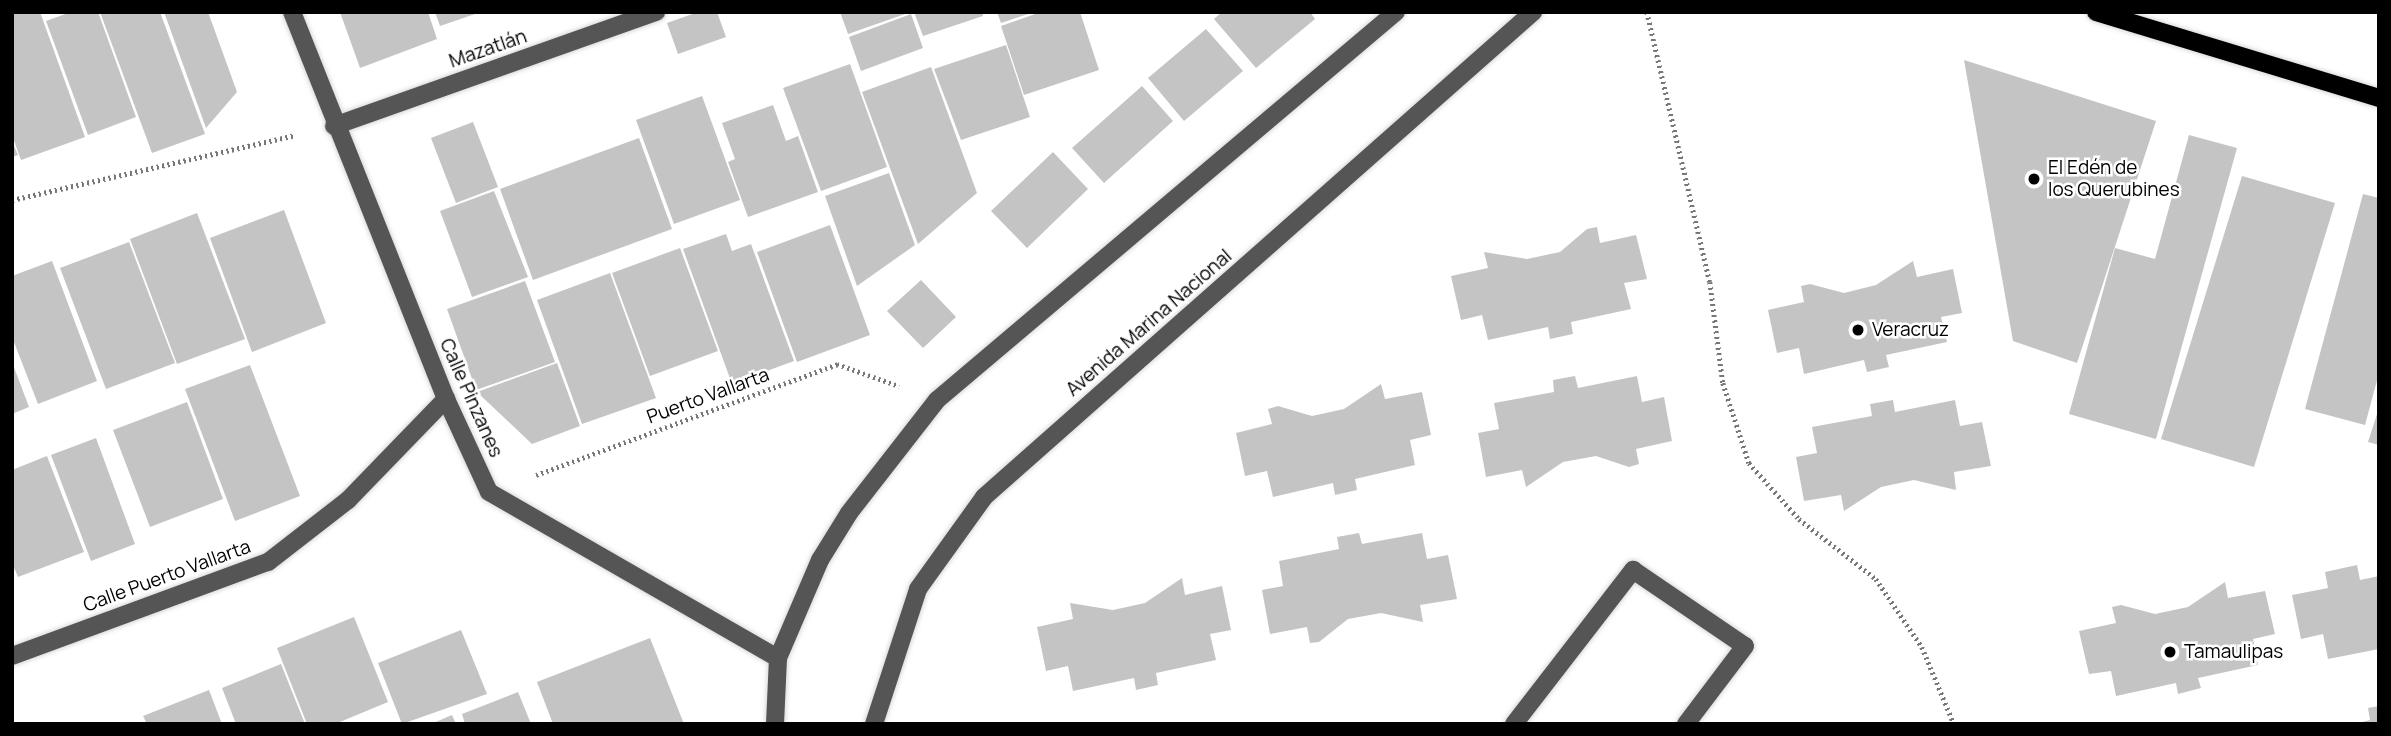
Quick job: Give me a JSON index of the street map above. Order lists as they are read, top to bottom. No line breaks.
{"streets":{"street":["Mazatlán","Avenida Marina Nacional","Calle Pinzanes","Calle Puerto Vallarta"],"path":["Puerto Vallarta"]},"crossings":[["Mazatlán","Calle Pinzanes"],["Puerto Vallarta","Calle Pinzanes"],["Calle Pinzanes","Calle Puerto Vallarta"]],"places":["El Edén de los Querubines","Veracruz","Tamaulipas"]}
